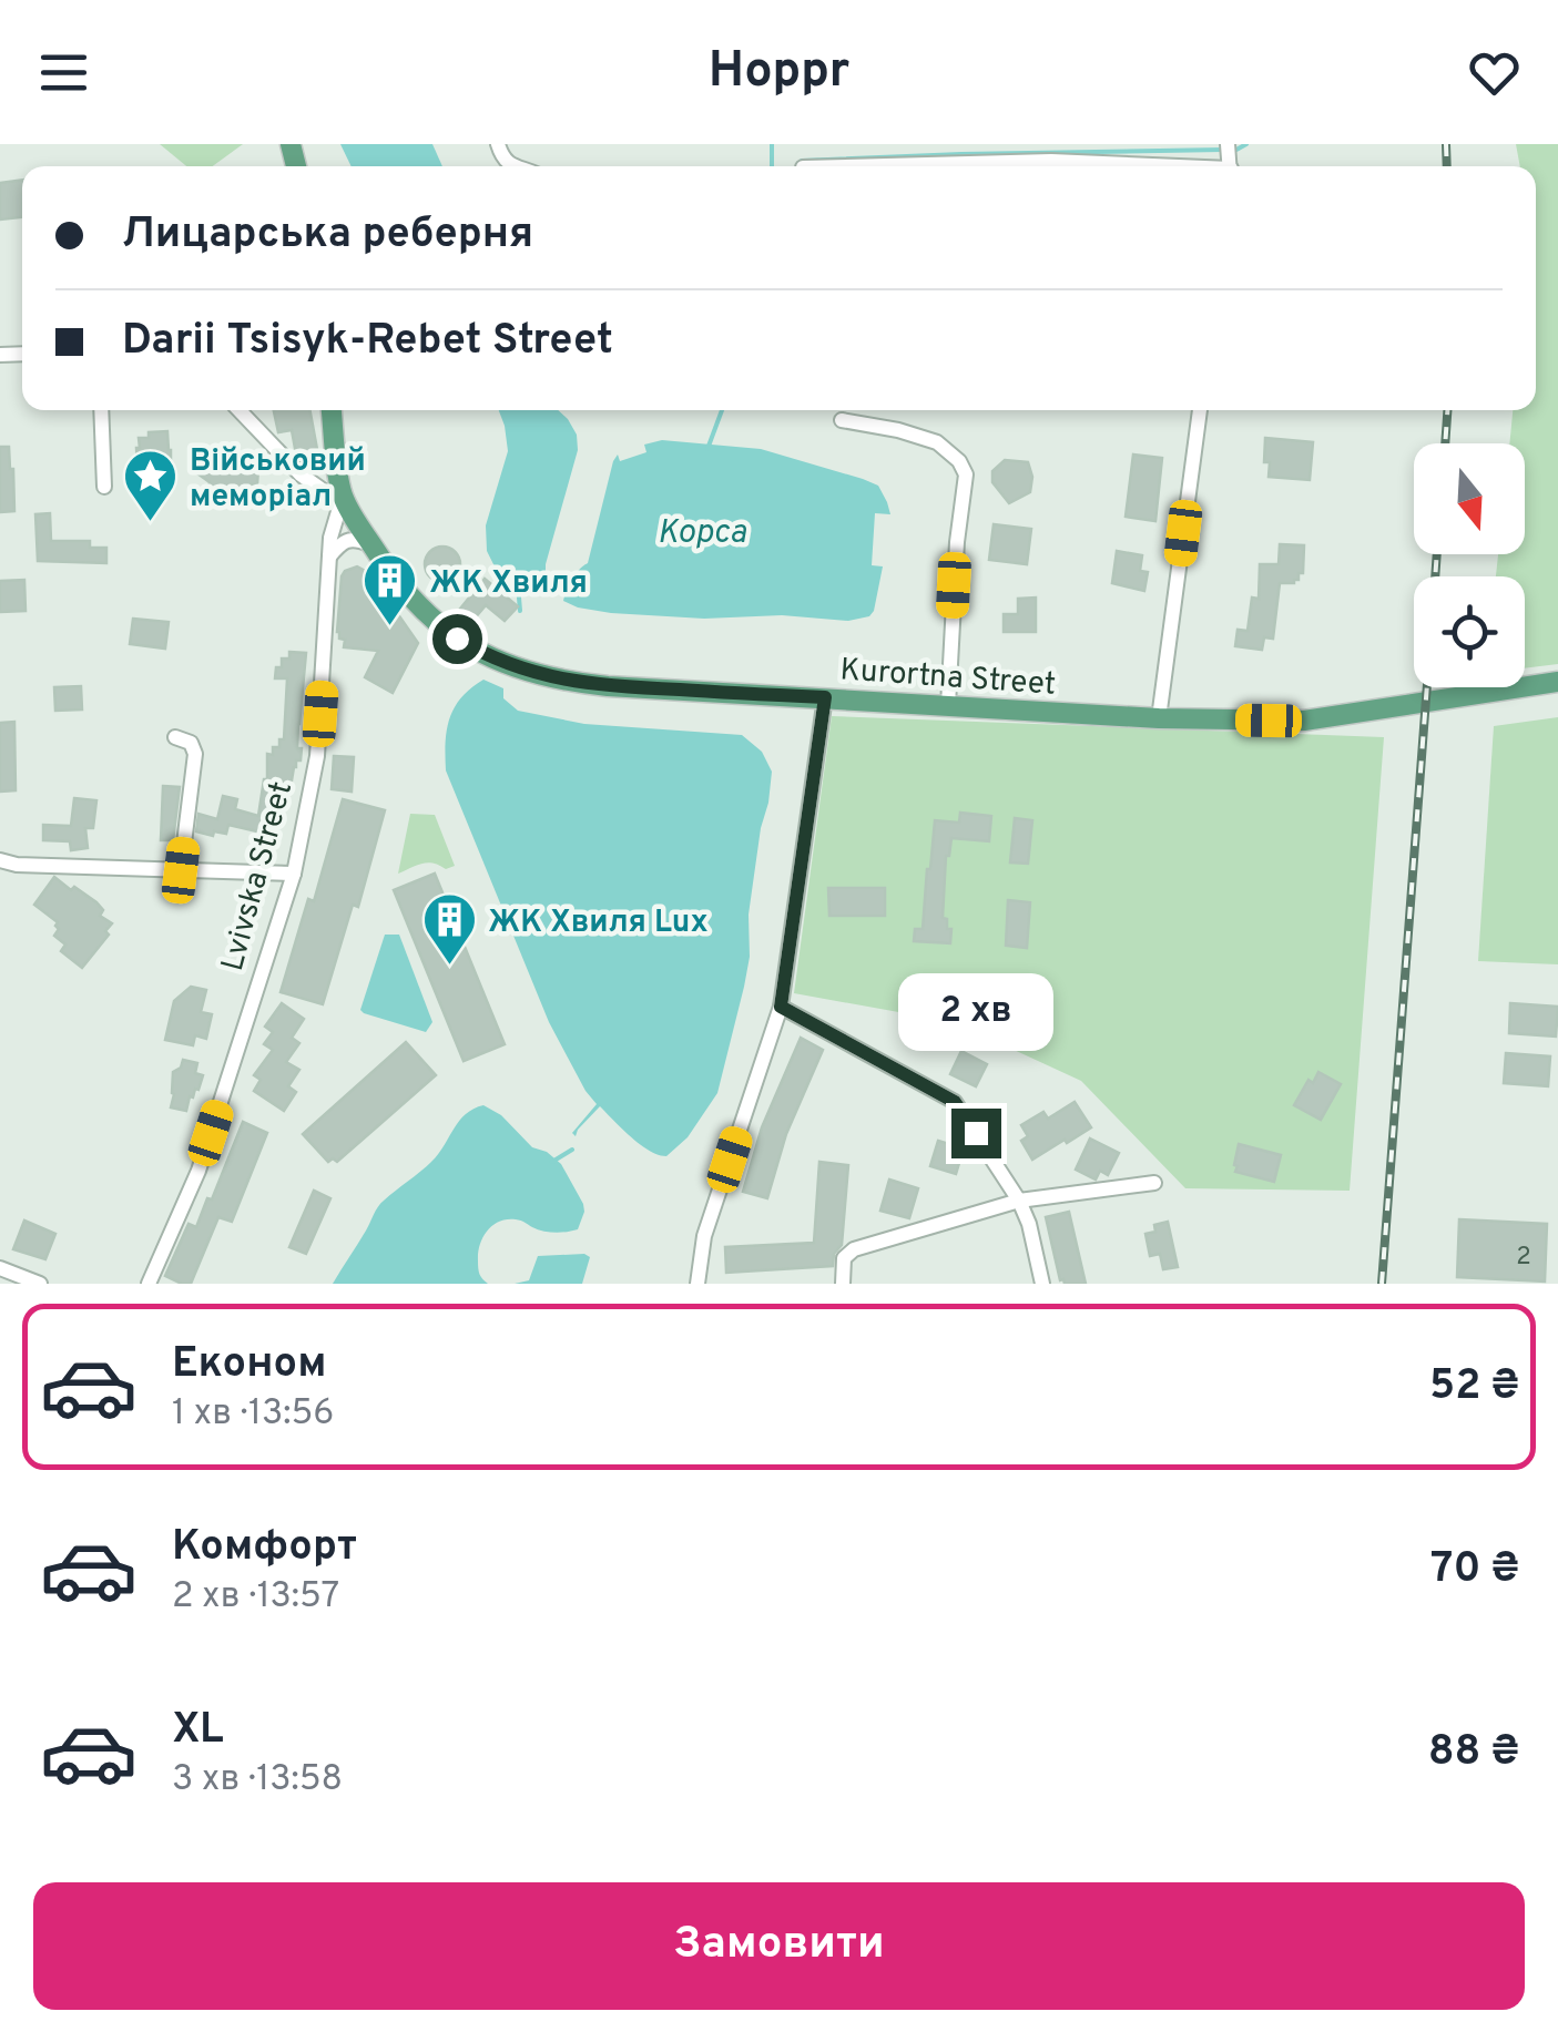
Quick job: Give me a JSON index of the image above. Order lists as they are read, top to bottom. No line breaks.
{"streets":{"main road":["Kurortna Street","Lvivska Street"]},"crossings":[["Kurortna Street","Lvivska Street"]],"water":["Корса"],"places":{"place":["Військовий меморіал"],"building":["ЖК Хвиля","ЖК Хвиля Lux"]},"house_numbers":["2"],"north":"bottom","page":{"header":"Hoppr","banner":["Лицарська реберня","Darii Tsisyk-Rebet Street"],"bubble":"2 хв","list":[{"name":"Економ","note":"1 хв · 13:56","value":"52 ₴"},{"name":"Комфорт","note":"2 хв · 13:57","value":"70 ₴"},{"name":"XL","note":"3 хв · 13:58","value":"88 ₴"}],"buttons":"Замовити"}}
